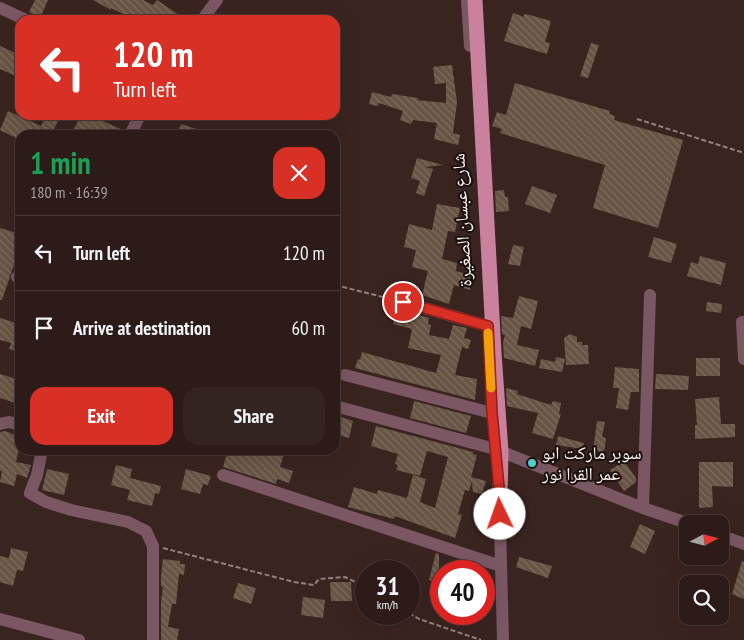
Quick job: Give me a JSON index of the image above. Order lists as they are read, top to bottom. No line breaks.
{"streets":{"main road":["شارع عبسان الصغيرة"]},"places":["سوبر ماركت ابو عمر القرا نور"],"north":"right","page":{"turn":["120 m","Turn left"],"heading":["1 min","180 m · 16:39"],"list":[{"name":"Turn left","value":"120 m"},{"name":"Arrive at destination","value":"60 m"}],"buttons":["Exit","Share"],"speed":"31 km/h","limit":"40"}}
